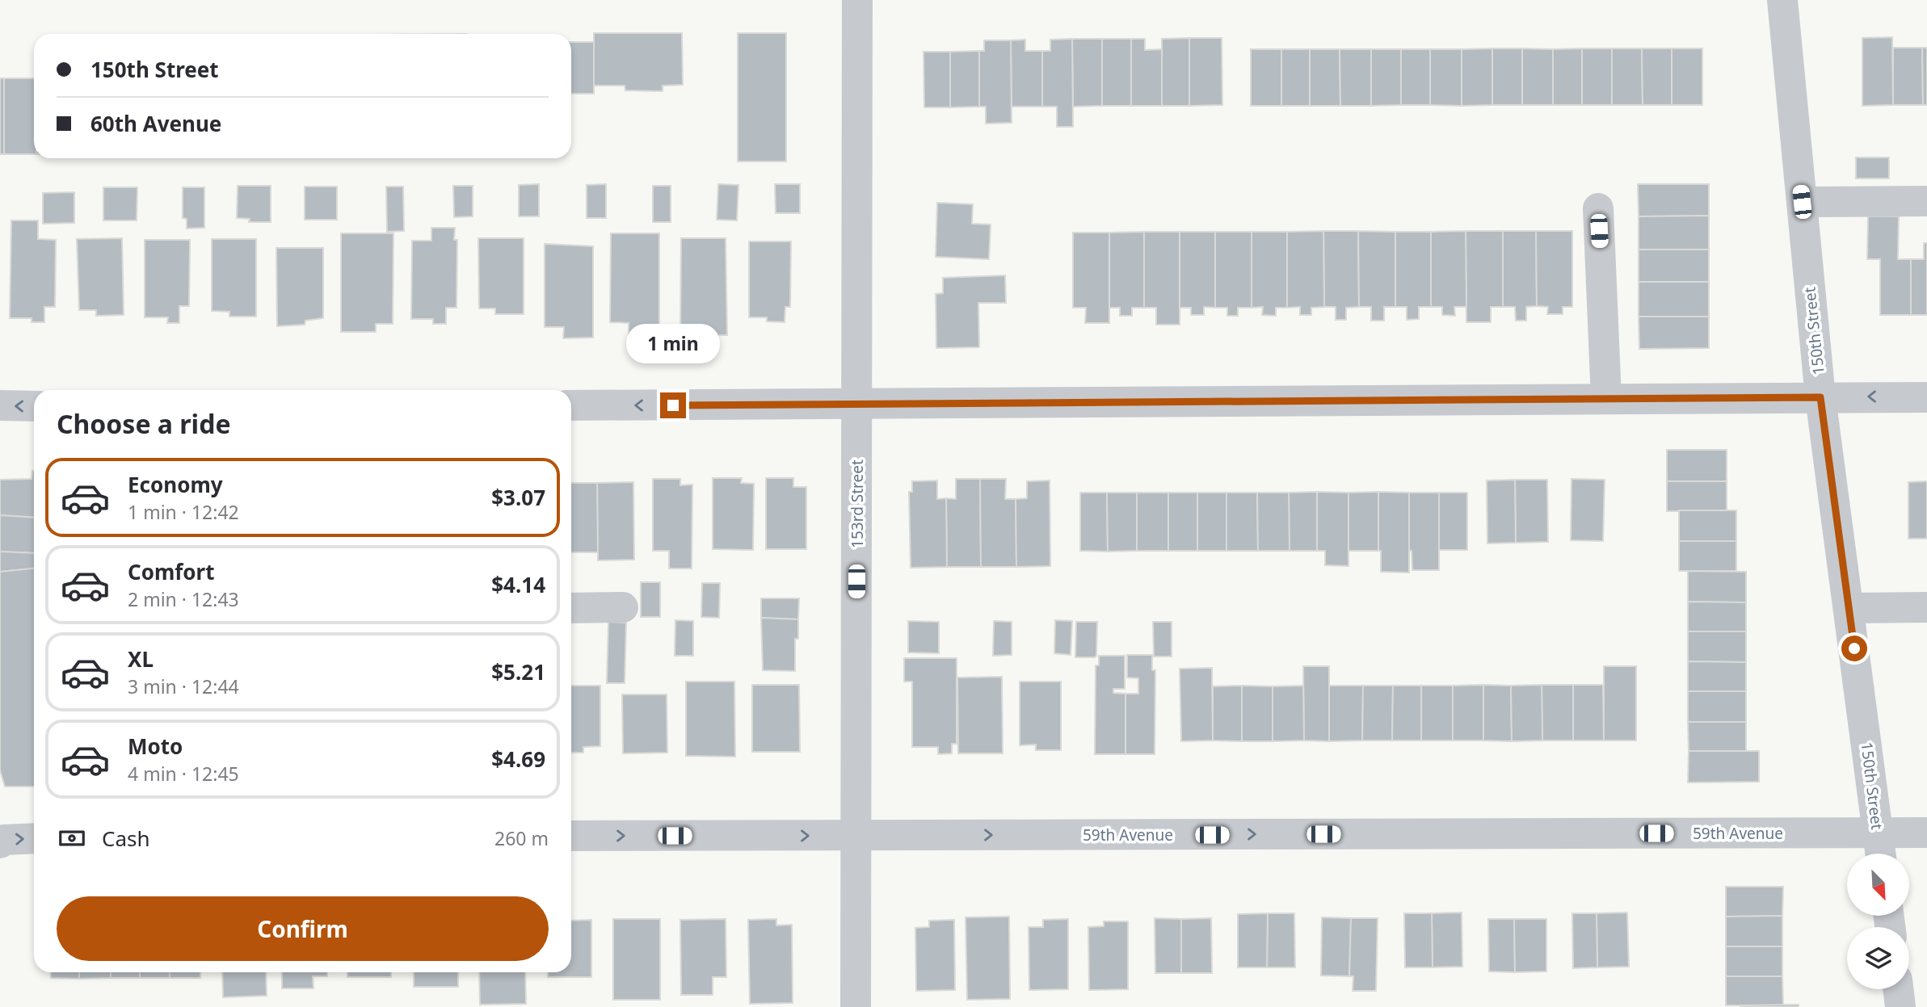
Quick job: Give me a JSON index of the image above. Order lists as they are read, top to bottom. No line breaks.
{"streets":{"street":["150th Street","153rd Street","59th Avenue"]},"crossings":[["150th Street","59th Avenue"],["153rd Street","59th Avenue"]],"one_way":["59th Avenue"],"north":"bottom right","page":{"banner":["150th Street","60th Avenue"],"bubble":"1 min","heading":"Choose a ride","list":[{"name":"Economy","note":"1 min · 12:42","value":"$3.07"},{"name":"Comfort","note":"2 min · 12:43","value":"$4.14"},{"name":"XL","note":"3 min · 12:44","value":"$5.21"},{"name":"Moto","note":"4 min · 12:45","value":"$4.69"}],"pay":["Cash","260 m"],"buttons":"Confirm"}}
